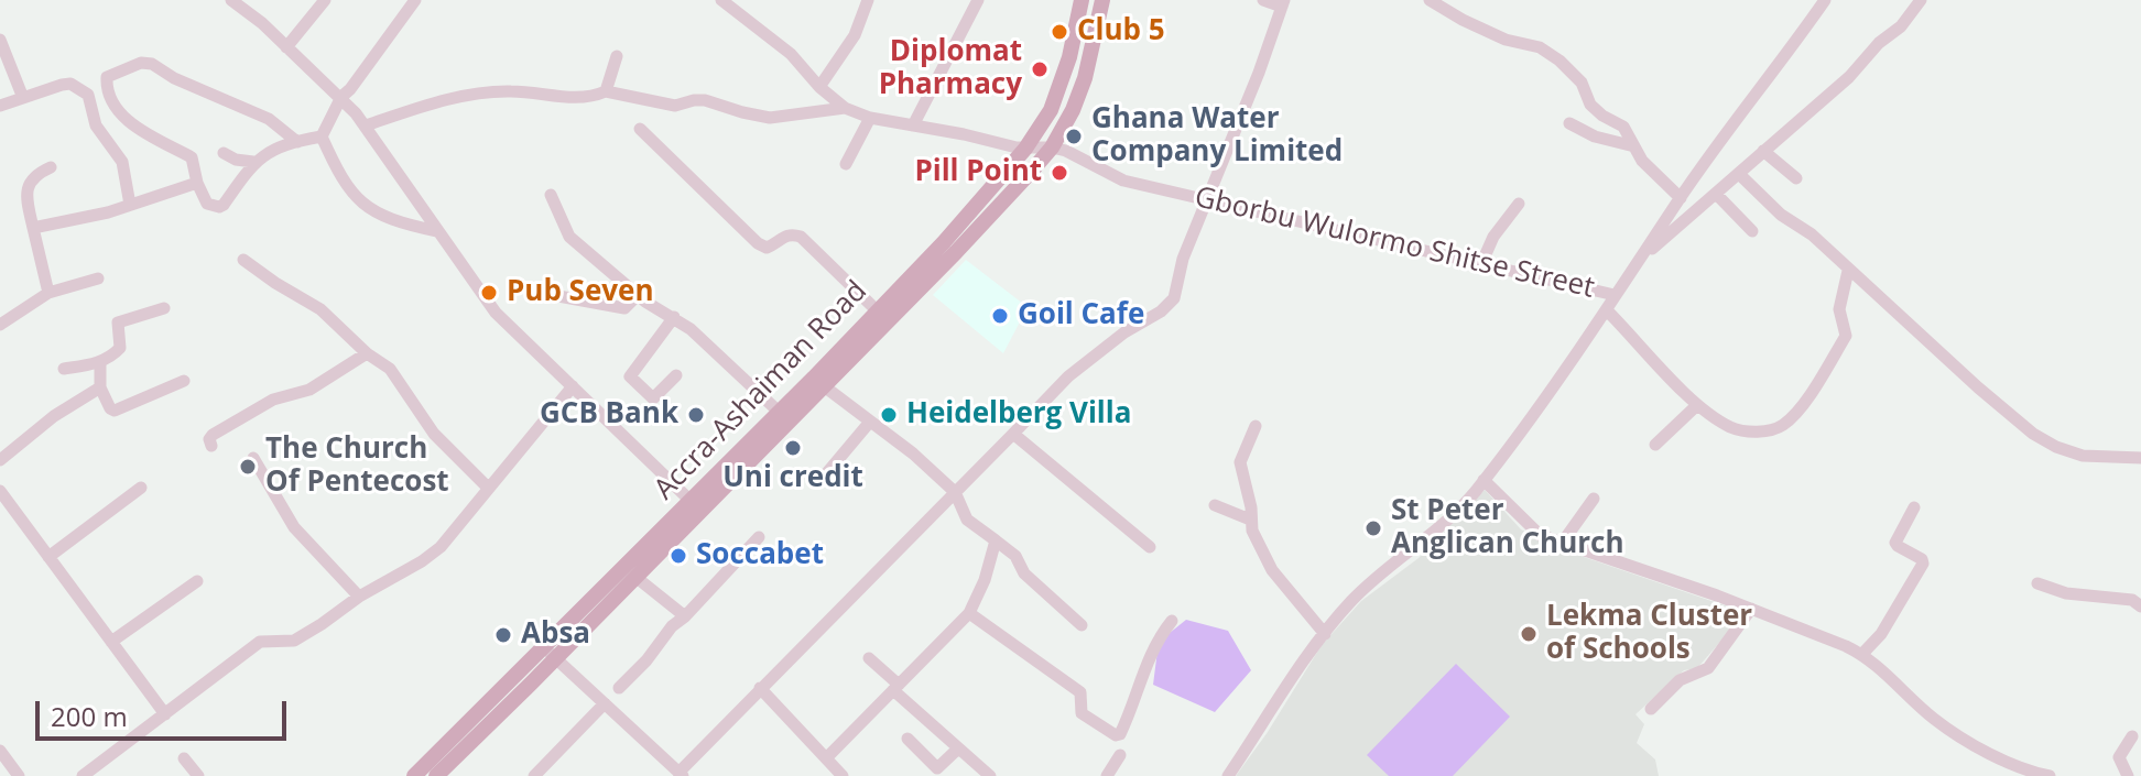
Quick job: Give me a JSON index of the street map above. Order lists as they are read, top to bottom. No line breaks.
{"streets":{"main road":["Accra-Ashaiman Road"],"street":["Gborbu Wulormo Shitse Street"]},"crossings":[["Gborbu Wulormo Shitse Street","Accra-Ashaiman Road"]],"places":["Club 5","Diplomat Pharmacy","Ghana Water Company Limited","Pill Point","Pub Seven","Goil Cafe","GCB Bank","Heidelberg Villa","Uni credit","The Church Of Pentecost","St Peter Anglican Church","Soccabet","Lekma Cluster of Schools","Absa"],"scale_bar":"200 m"}
